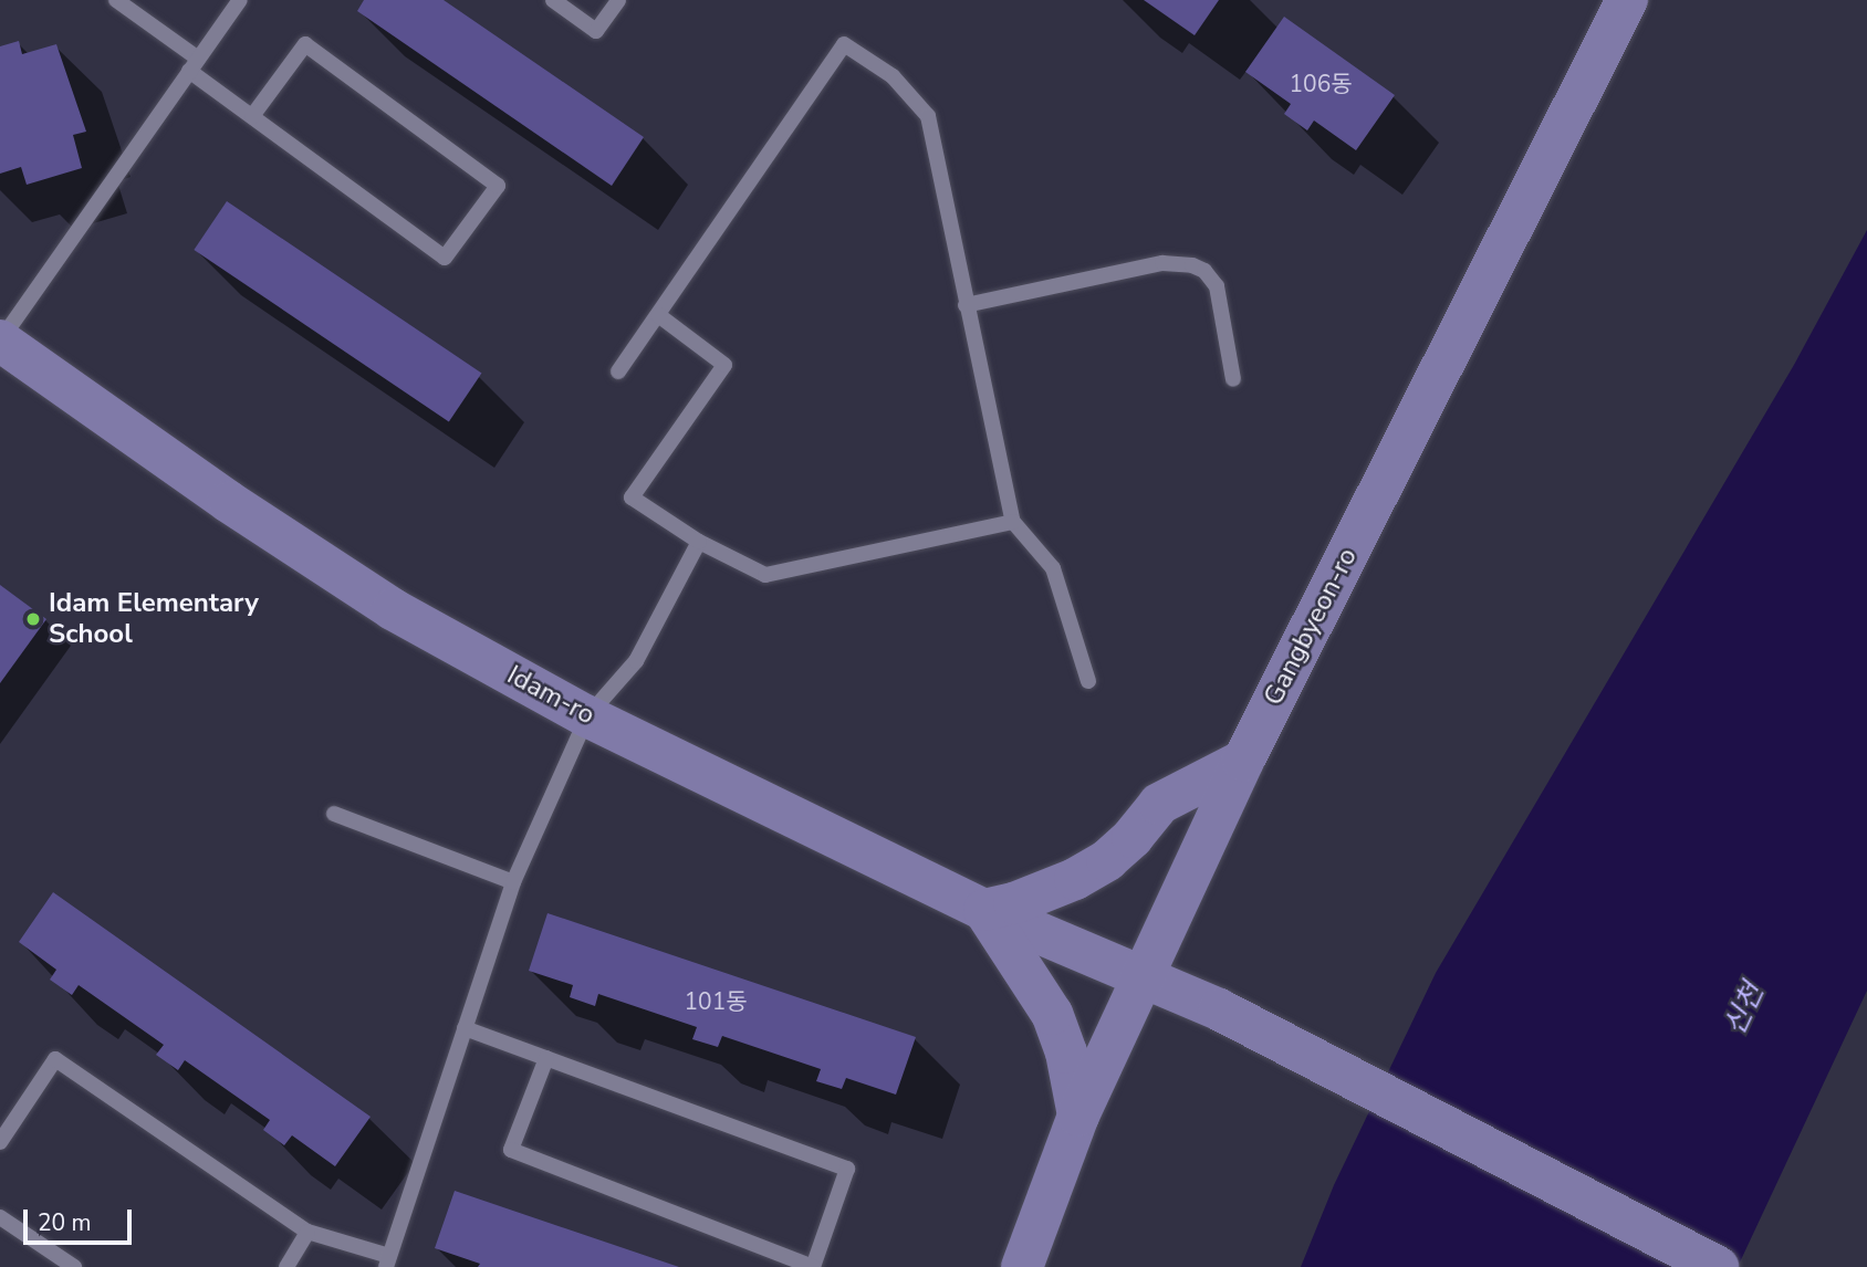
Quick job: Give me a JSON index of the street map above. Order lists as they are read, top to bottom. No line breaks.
{"streets":{"main road":["Gangbyeon-ro","Idam-ro"]},"crossings":[["Gangbyeon-ro","Idam-ro"]],"water":["신천"],"places":["Idam Elementary School"],"house_numbers":["106동","101동"],"scale_bar":"20 m"}
